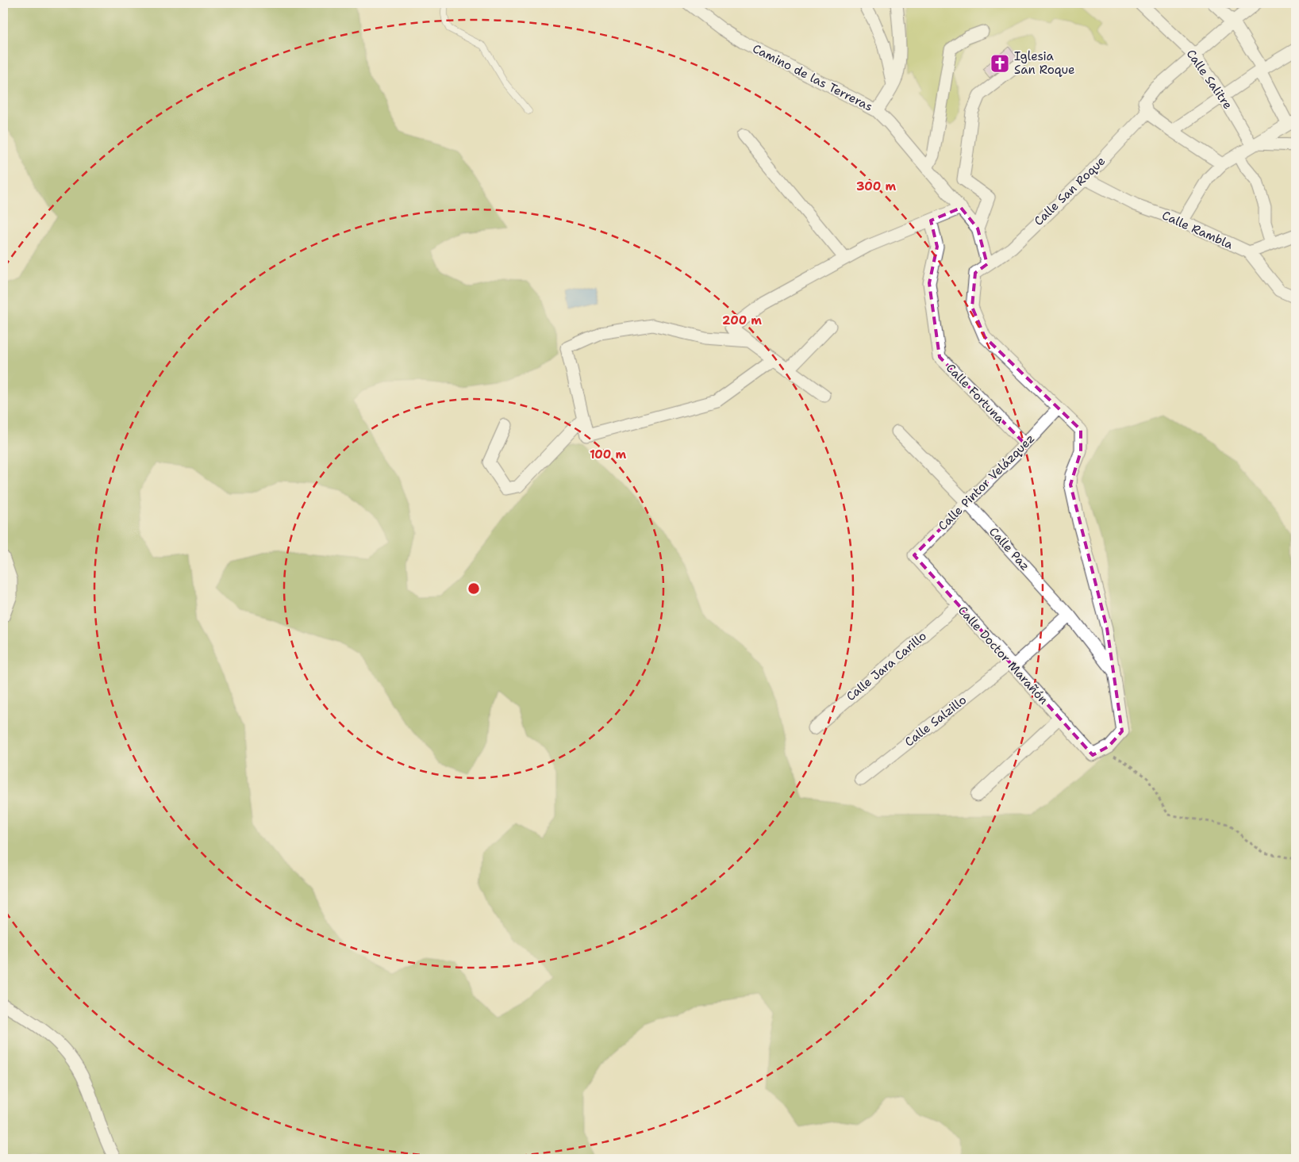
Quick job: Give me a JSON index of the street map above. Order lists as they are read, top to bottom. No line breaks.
{"streets":{"street":["Camino de las Terreras","Calle Salitre","Calle San Roque","Calle Rambla","Calle Fortuna","Calle Pintor Velázquez","Calle Paz","Calle Doctor Marañón","Calle Jara Carillo","Calle Salzillo"]},"crossings":[["Camino de las Terreras","Calle San Roque"],["Calle San Roque","Calle Rambla"],["Calle San Roque","Calle Pintor Velázquez"],["Calle Fortuna","Calle Pintor Velázquez"],["Calle Pintor Velázquez","Calle Paz"],["Calle Pintor Velázquez","Calle Doctor Marañón"],["Calle Paz","Calle Salzillo"],["Calle Doctor Marañón","Calle Jara Carillo"],["Calle Doctor Marañón","Calle Salzillo"]],"places":{"church":["Iglesia San Roque"]},"rings":["300 m","200 m","100 m"]}
